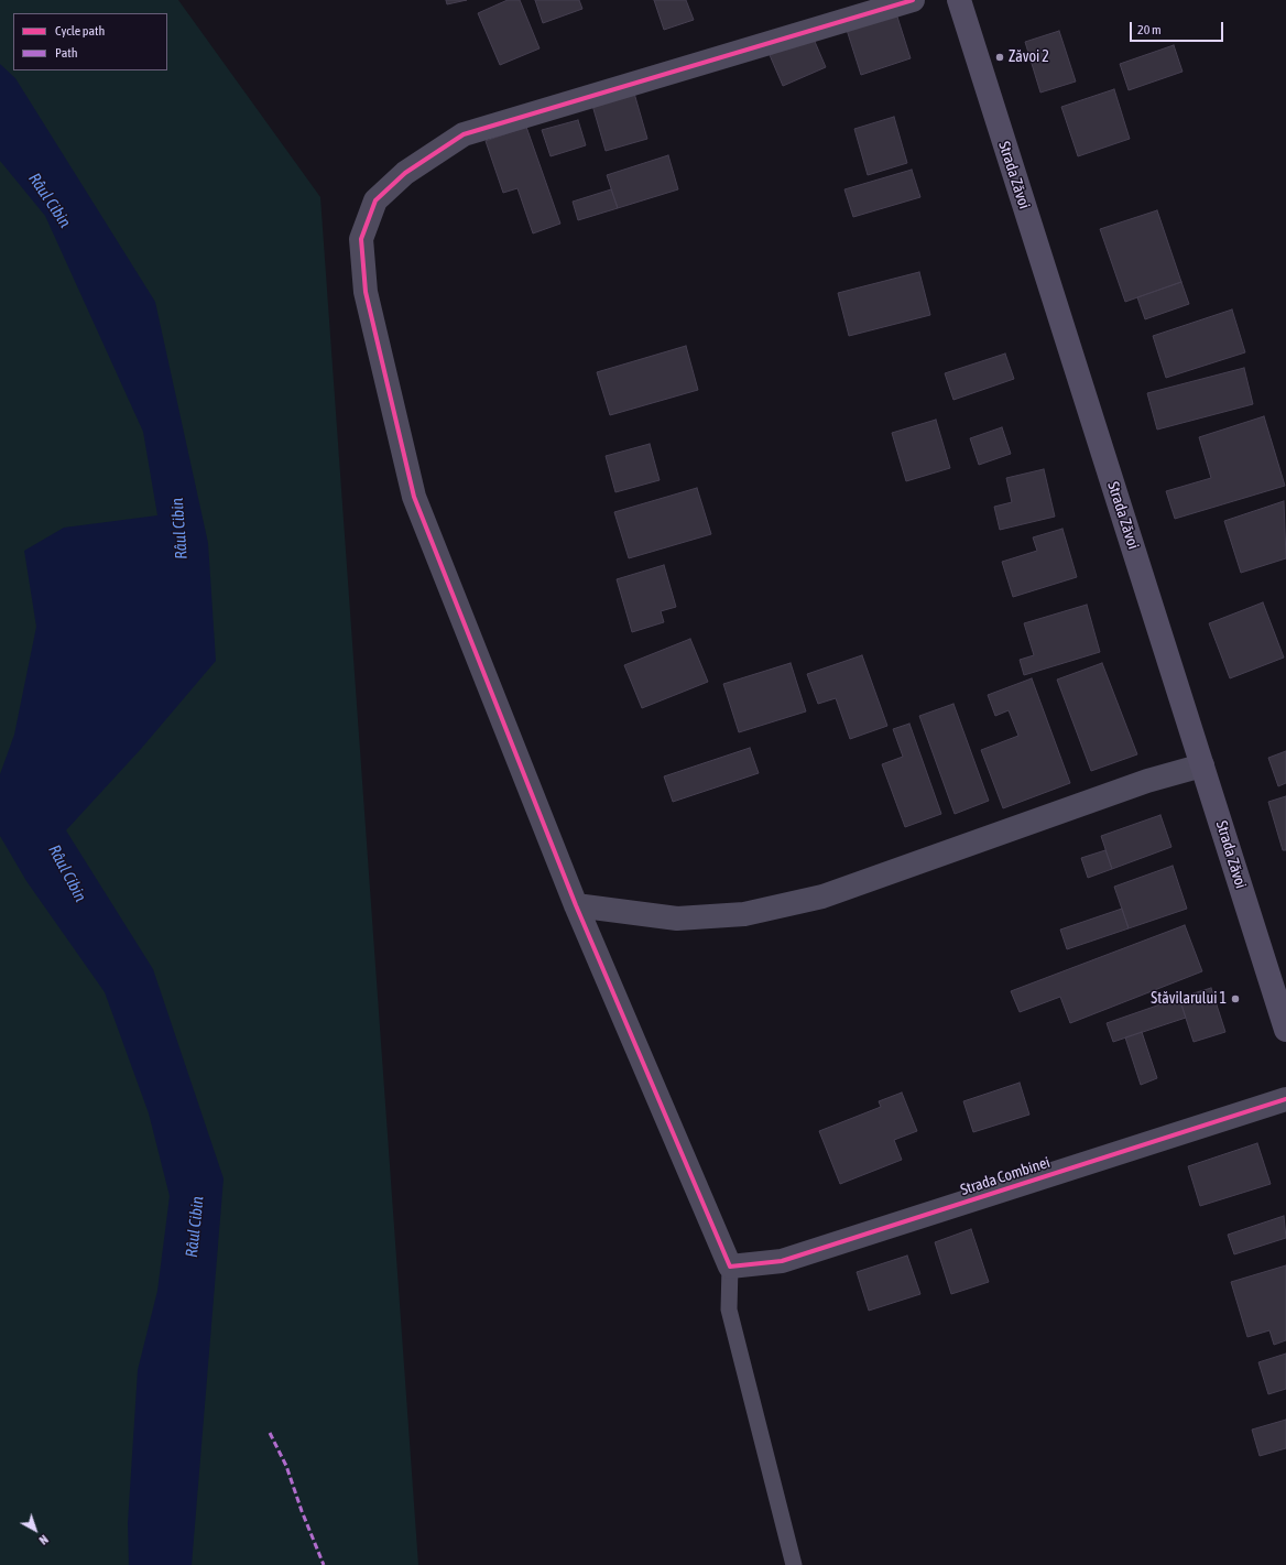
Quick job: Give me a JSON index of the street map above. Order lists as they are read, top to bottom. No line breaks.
{"streets":{"street":["Strada Zăvoi","Strada Combinei"]},"water":["Râul Cibin"],"places":["Zăvoi 2","Stăvilarului 1"],"legend":["Cycle path","Path"],"scale_bar":"20 m","north":"bottom right"}
